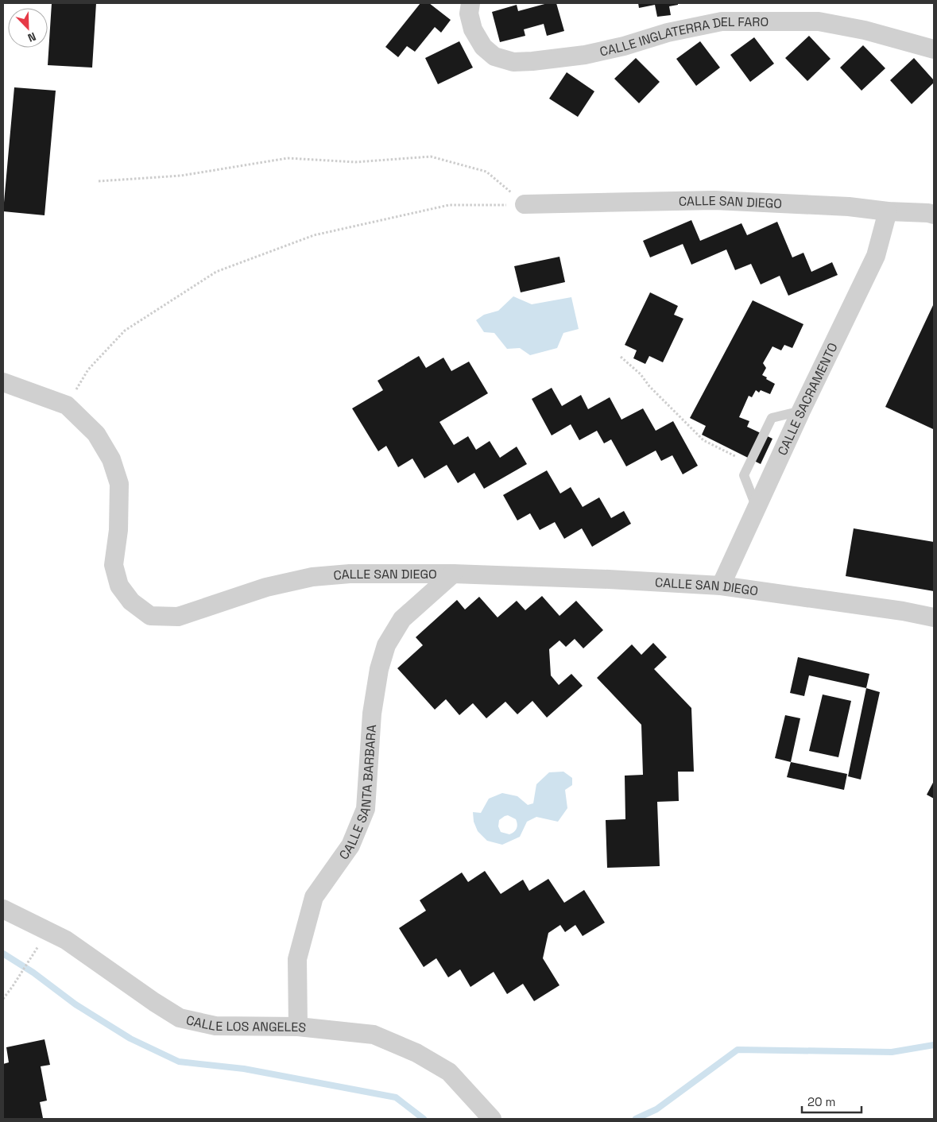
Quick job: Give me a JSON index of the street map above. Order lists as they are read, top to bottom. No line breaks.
{"streets":{"street":["CALLE INGLATERRA DEL FARO","CALLE SAN DIEGO","CALLE SACRAMENTO","CALLE SANTA BARBARA","CALLE LOS ANGELES"]},"crossings":[["CALLE SAN DIEGO","CALLE SACRAMENTO"],["CALLE SAN DIEGO","CALLE SANTA BARBARA"],["CALLE SANTA BARBARA","CALLE LOS ANGELES"]],"scale_bar":"20 m","north":"bottom right"}
